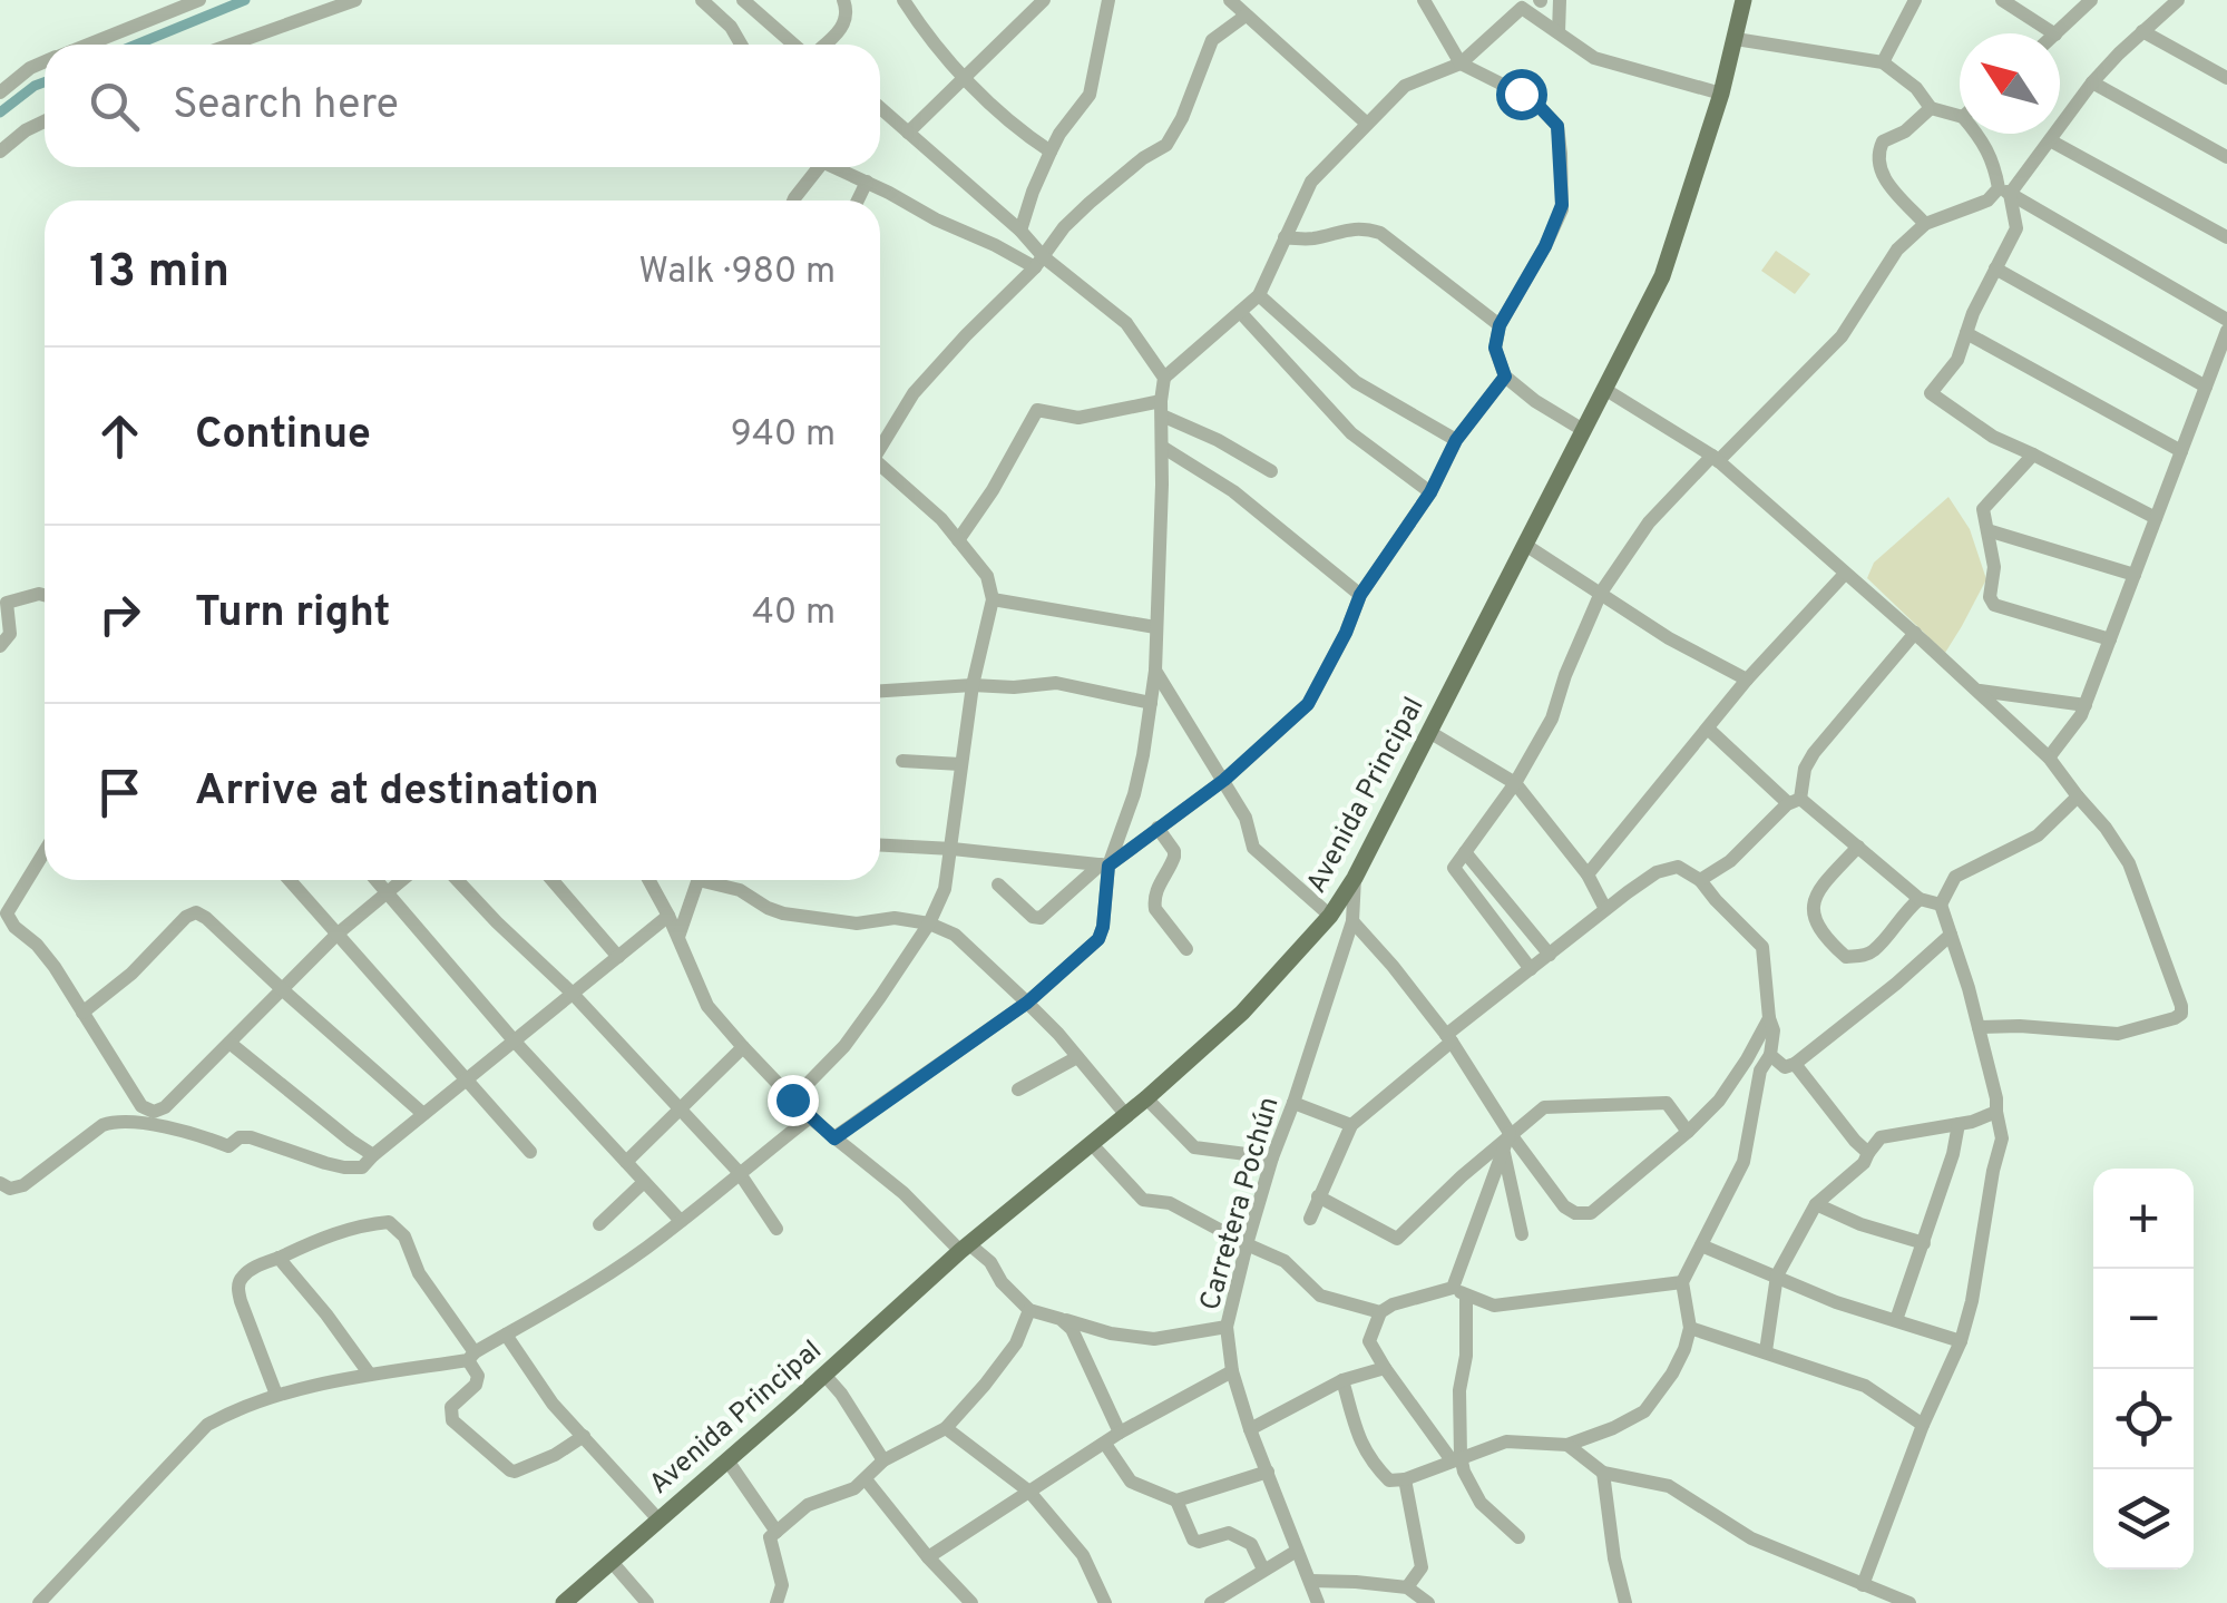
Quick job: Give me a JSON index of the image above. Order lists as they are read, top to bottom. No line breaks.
{"streets":{"main road":["Avenida Principal"],"street":["Carretera Pochún"]},"crossings":[["Avenida Principal","Carretera Pochún"]],"north":"top left","page":{"search":"Search here","heading":["13 min","Walk · 980 m"],"list":[["Continue","940 m"],["Turn right","40 m"],"Arrive at destination"],"map_buttons":["+","−"]}}
